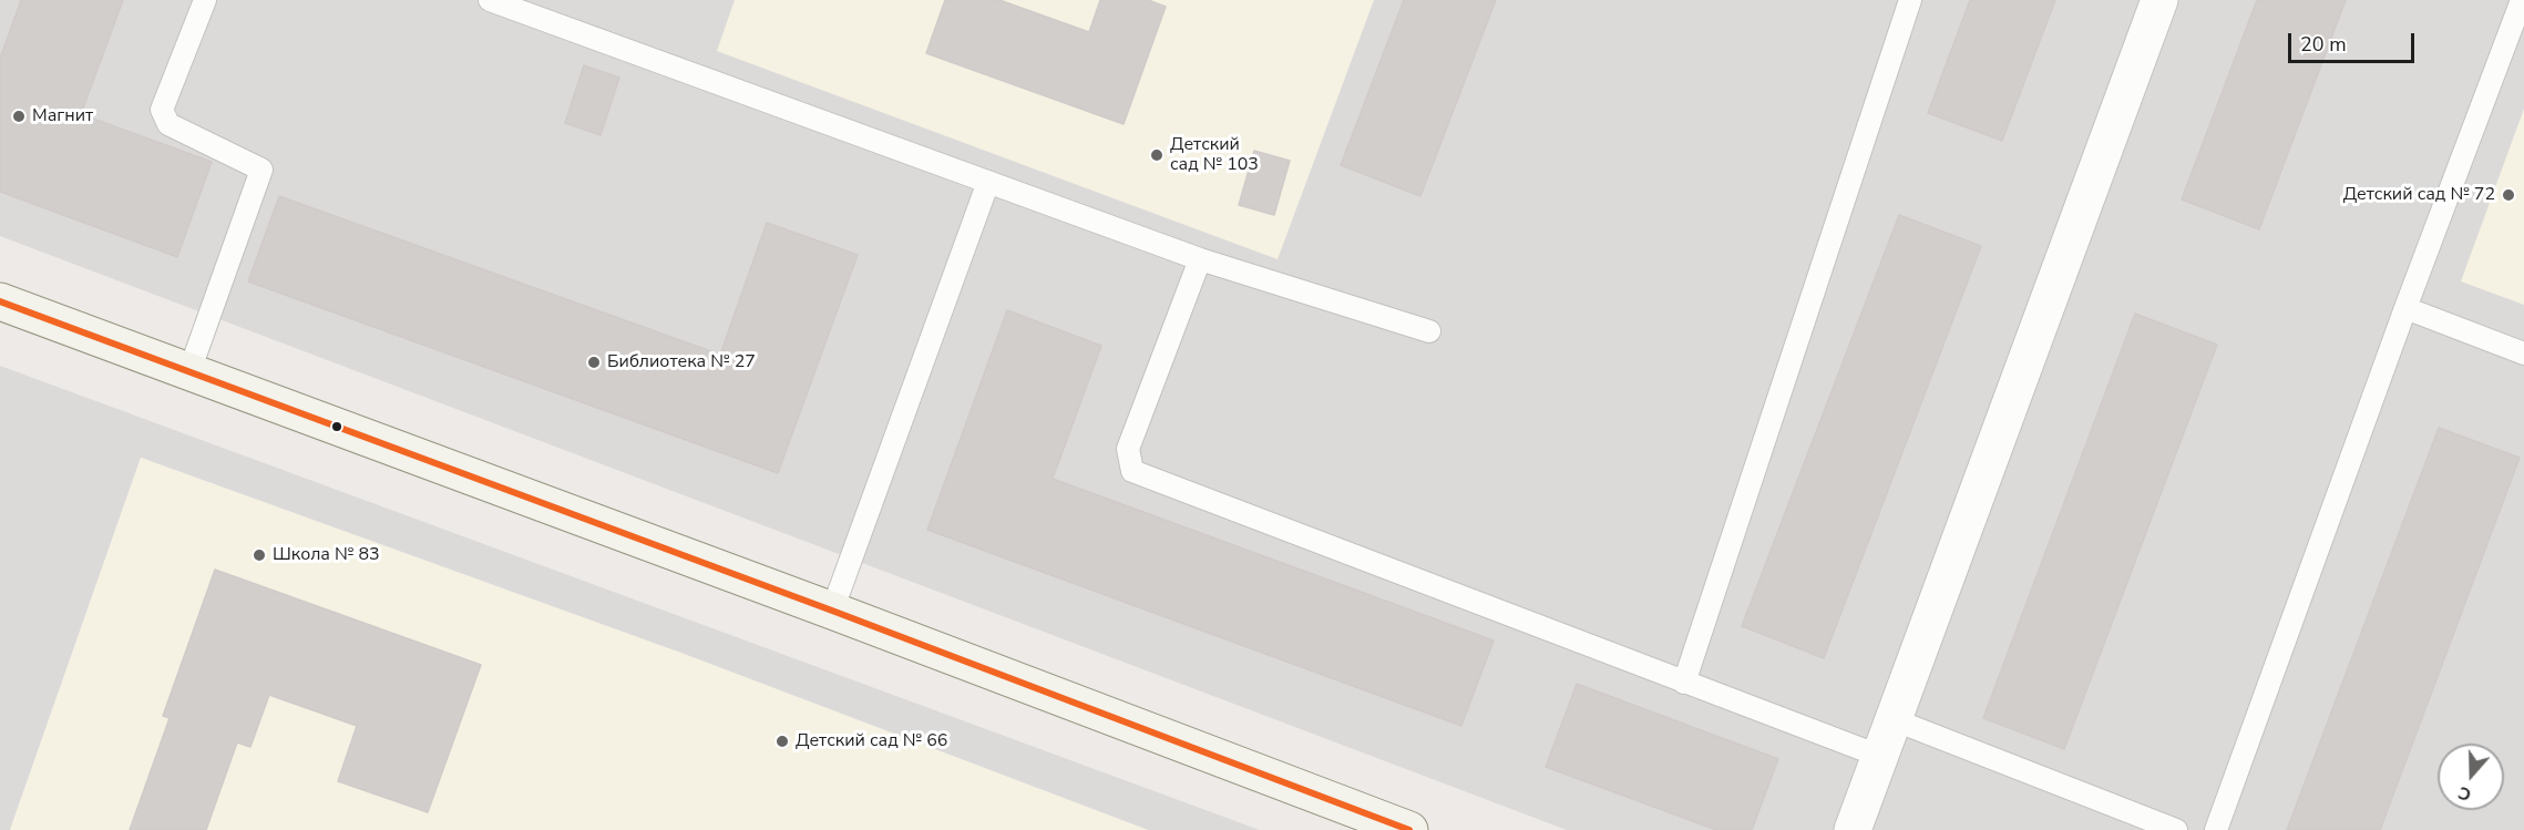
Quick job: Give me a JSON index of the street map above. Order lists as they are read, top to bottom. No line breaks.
{"places":["Магнит","Детский сад № 103","Детский сад № 72","Библиотека № 27","Школа № 83","Детский сад № 66"],"scale_bar":"20 m","north":"bottom"}
